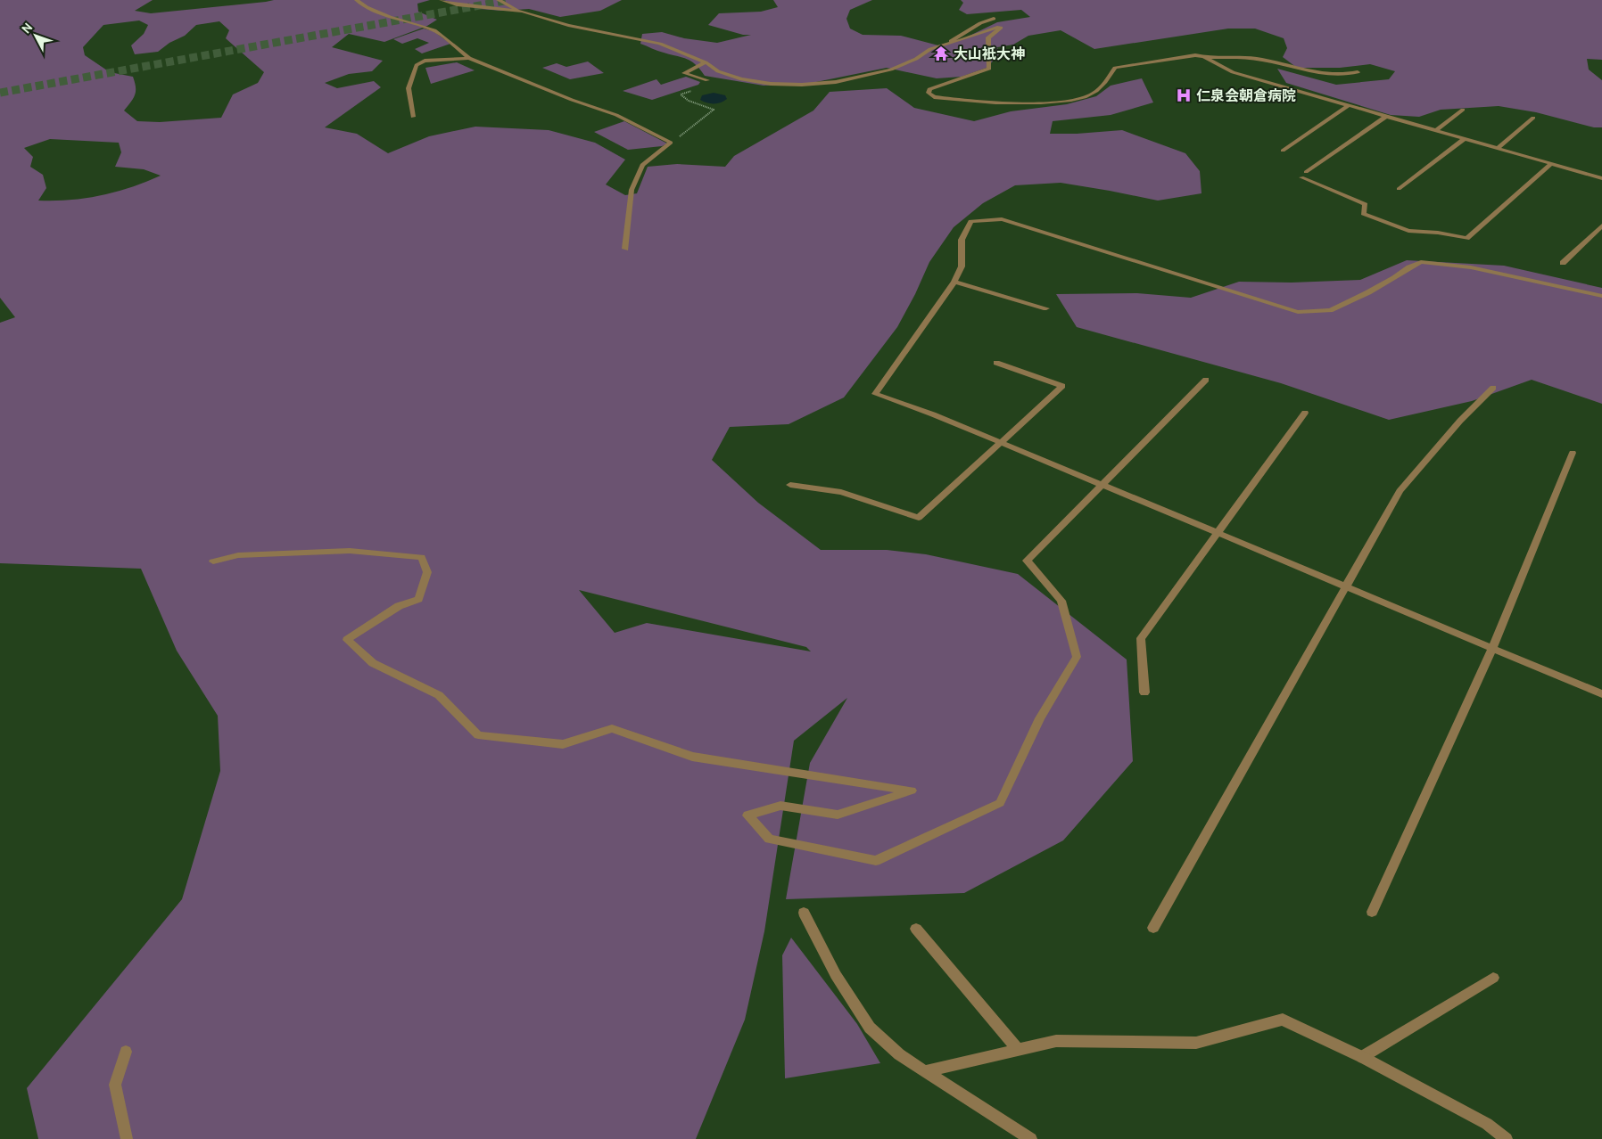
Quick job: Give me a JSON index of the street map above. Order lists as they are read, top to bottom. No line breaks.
{"places":{"temple":["大山衹大神"],"hospital":["仁泉会朝倉病院"]},"north":"top left"}
